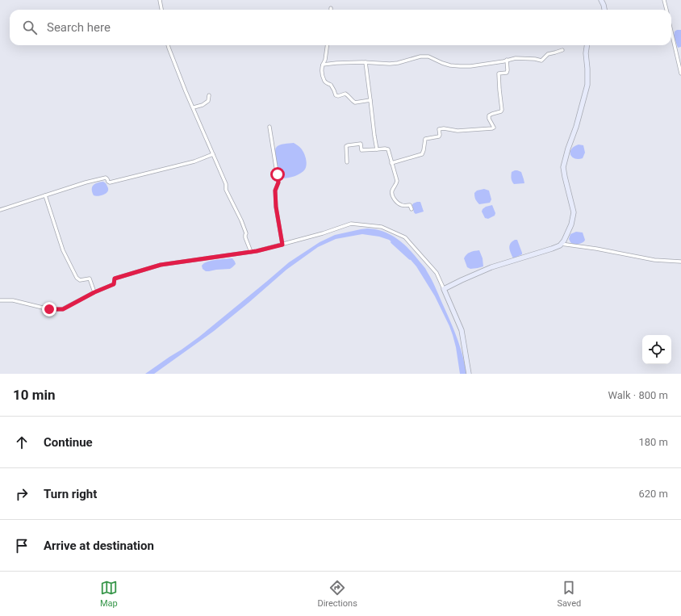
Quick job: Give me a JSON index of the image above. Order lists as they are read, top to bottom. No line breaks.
{"page":{"search":"Search here","heading":["10 min","Walk · 800 m"],"list":[["Continue","180 m"],["Turn right","620 m"],"Arrive at destination"],"nav":["Map","Directions","Saved"]}}
